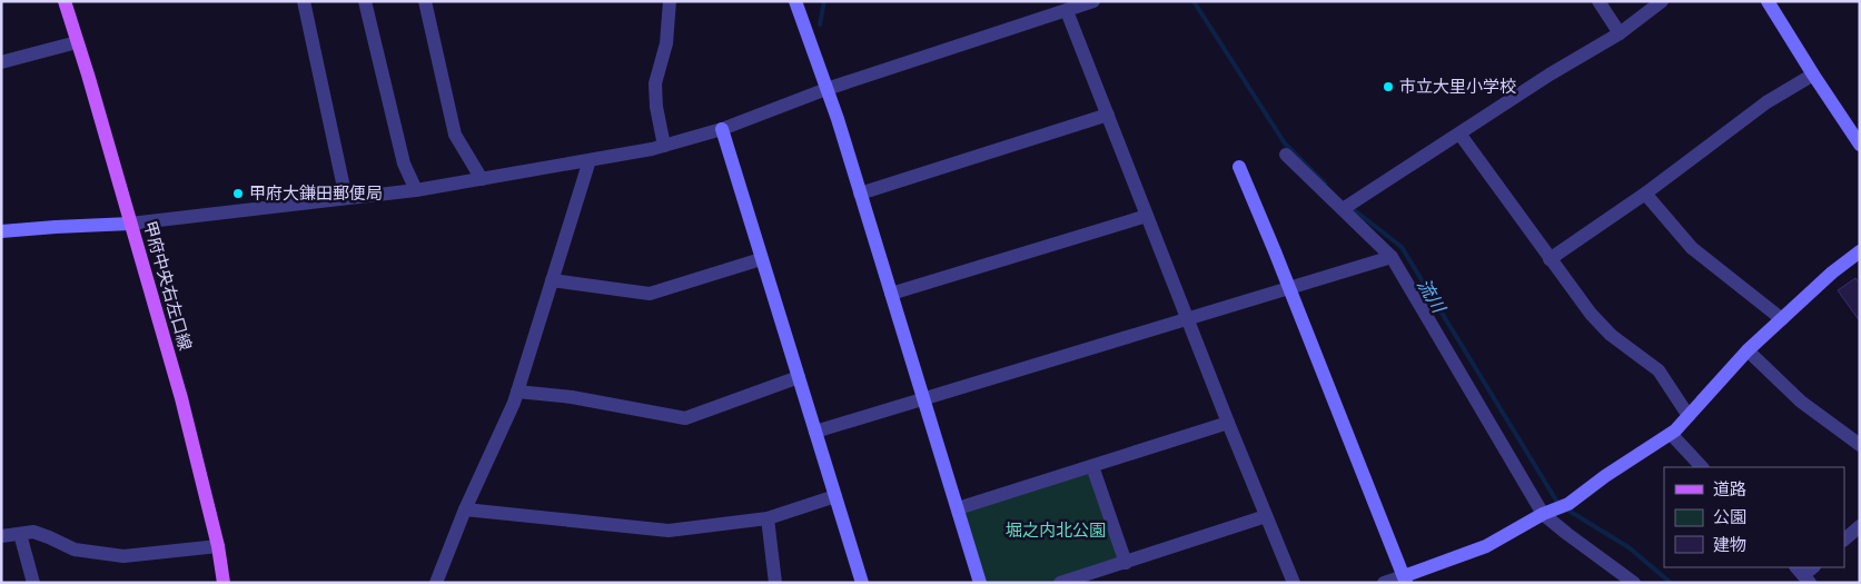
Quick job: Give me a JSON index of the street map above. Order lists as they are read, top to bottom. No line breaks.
{"streets":{"main road":["甲府中央右左口線"]},"water":["流川"],"parks":["堀之内北公園"],"places":["市立大里小学校","甲府大鎌田郵便局"],"legend":["道路","公園","建物"]}
